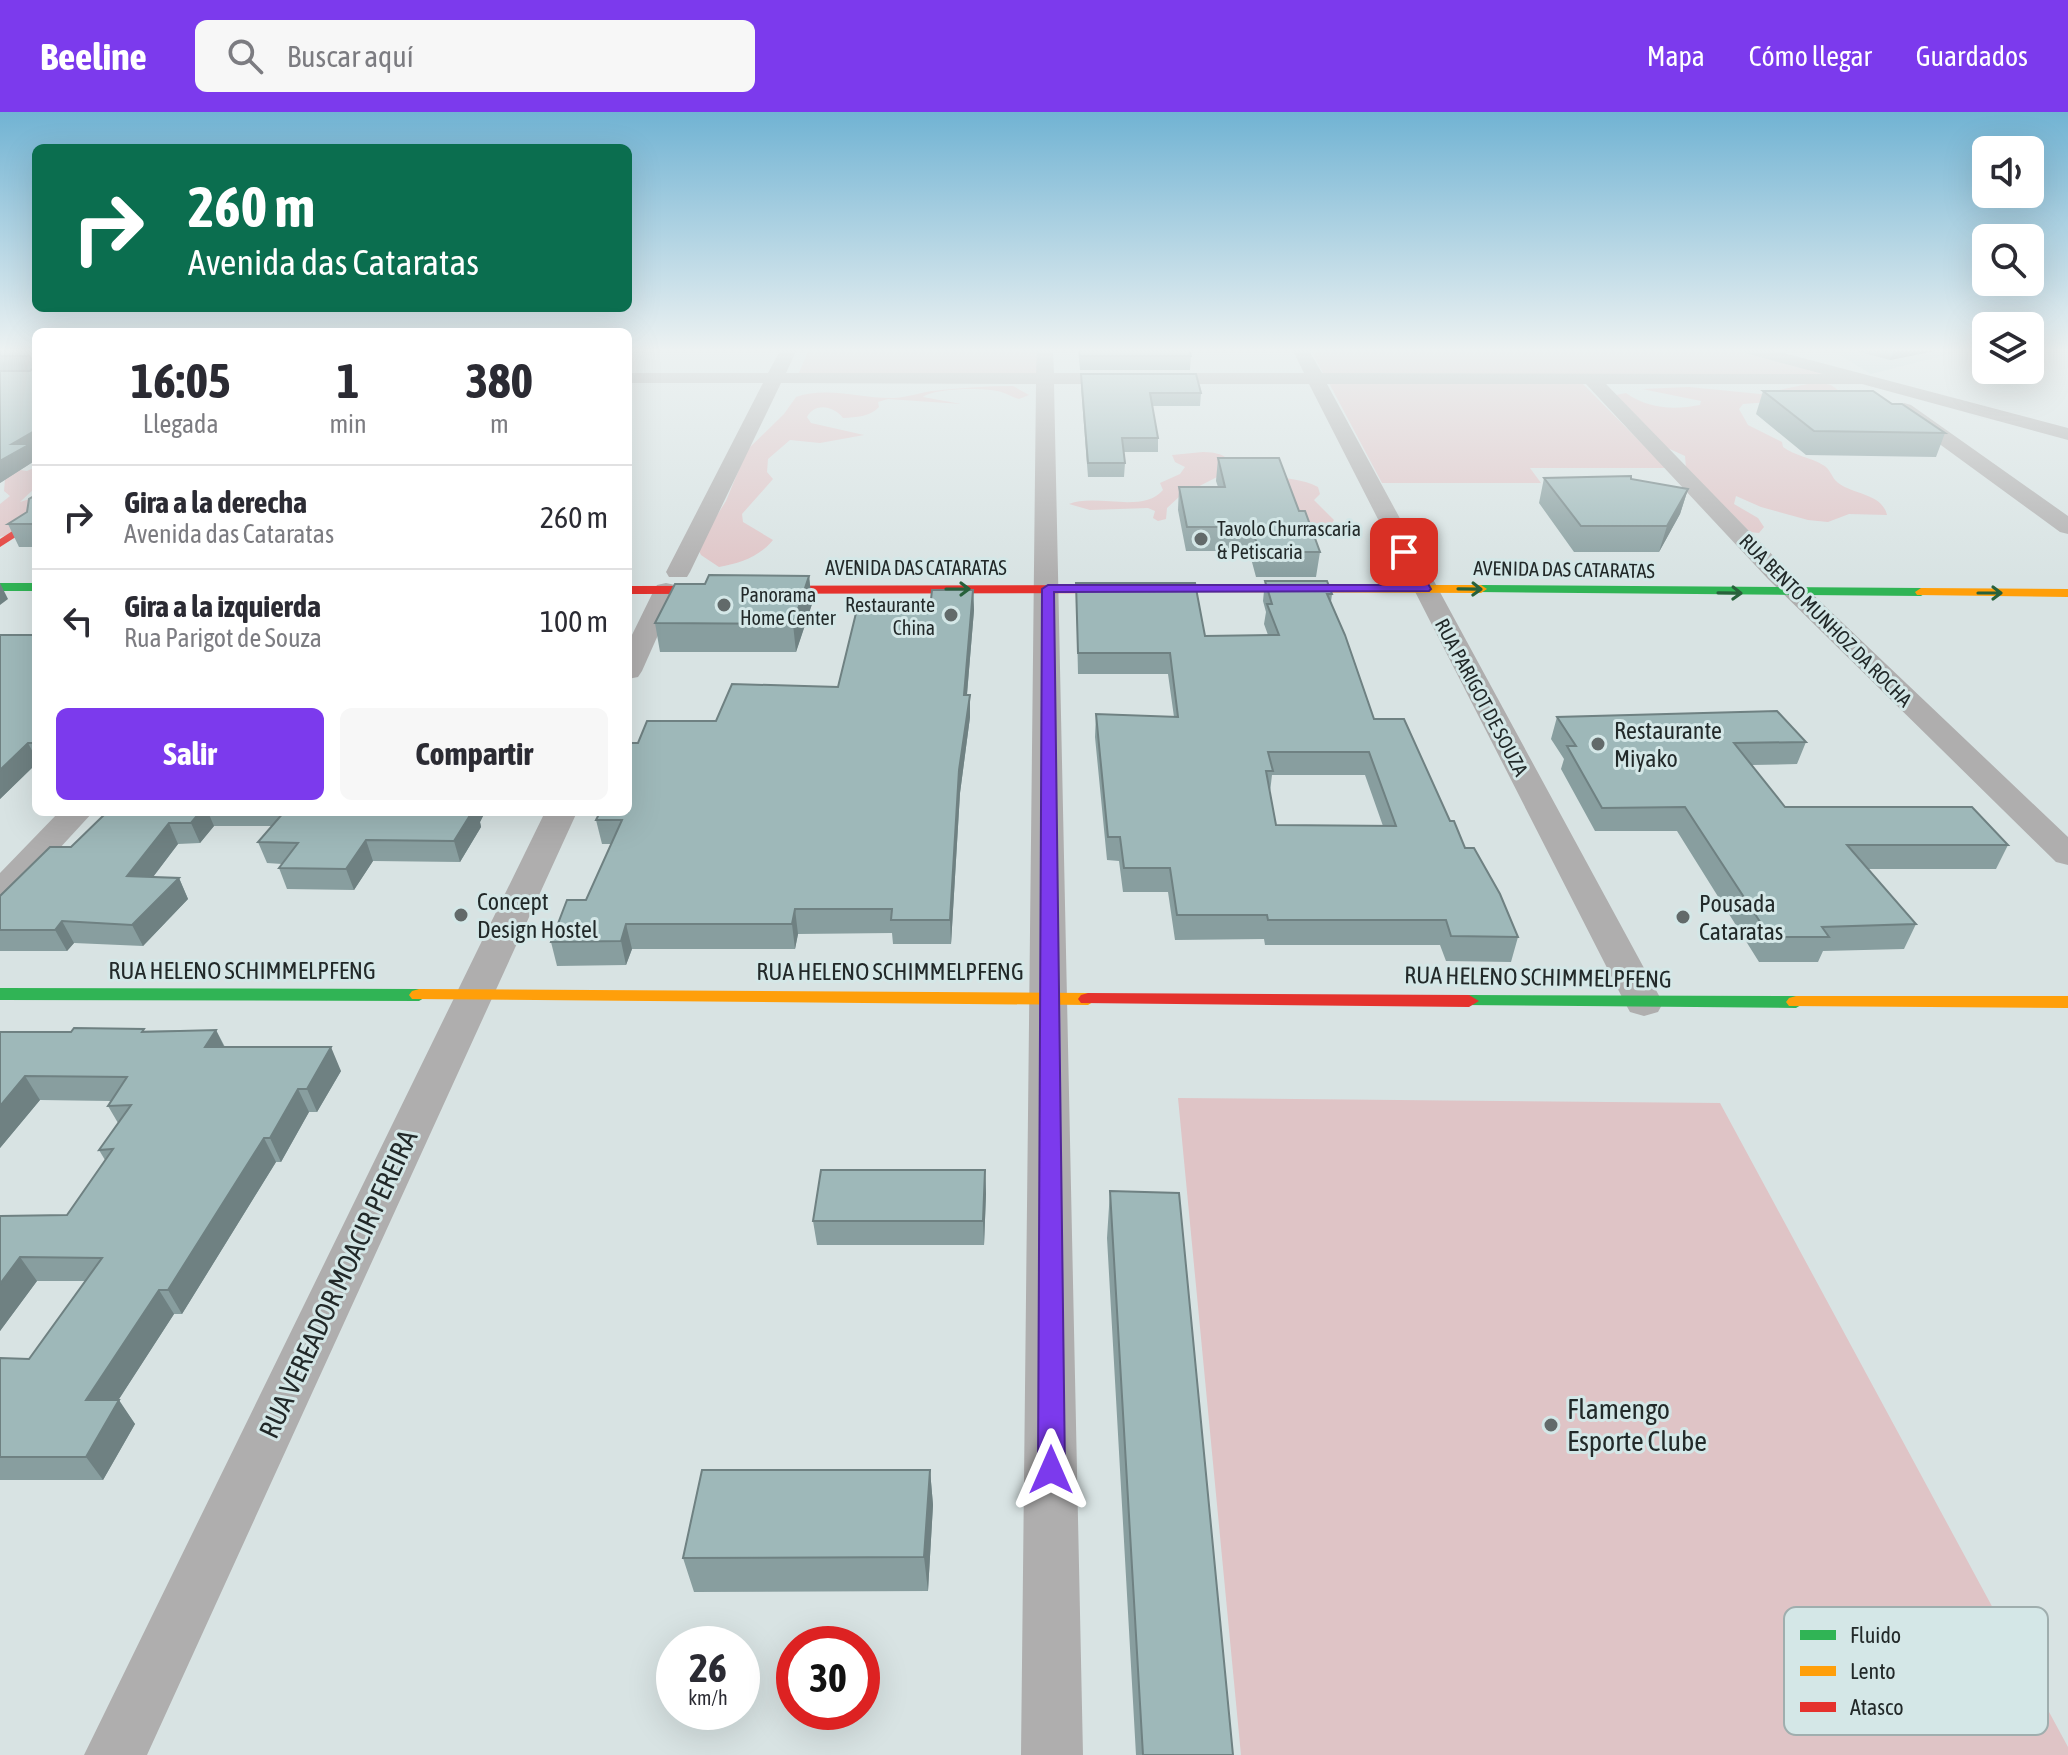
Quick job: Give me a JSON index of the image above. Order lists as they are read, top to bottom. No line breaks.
{"streets":{"main road":["AVENIDA DAS CATARATAS","RUA HELENO SCHIMMELPFENG"],"street":["RUA BENTO MUNHOZ DA ROCHA","RUA PARIGOT DE SOUZA","RUA VEREADOR MOACIR PEREIRA"]},"crossings":[["AVENIDA DAS CATARATAS","RUA BENTO MUNHOZ DA ROCHA"],["AVENIDA DAS CATARATAS","RUA PARIGOT DE SOUZA"],["RUA PARIGOT DE SOUZA","RUA HELENO SCHIMMELPFENG"],["RUA HELENO SCHIMMELPFENG","RUA VEREADOR MOACIR PEREIRA"]],"places":["Tavolo Churrascaria & Petiscaria","Panorama Home Center","Restaurante China","Restaurante Miyako","Concept Design Hostel","Pousada Cataratas","Flamengo Esporte Clube"],"legend":["Fluido","Lento","Atasco"],"page":{"header":"Beeline","search":"Buscar aquí","nav":["Mapa","Cómo llegar","Guardados"],"turn":["260 m","Avenida das Cataratas"],"eta":["16:05","Llegada","1","min","380","m"],"list":[{"name":"Gira a la derecha","note":"Avenida das Cataratas","value":"260 m"},{"name":"Gira a la izquierda","note":"Rua Parigot de Souza","value":"100 m"}],"buttons":["Salir","Compartir"],"speed":"26 km/h","limit":"30"}}
